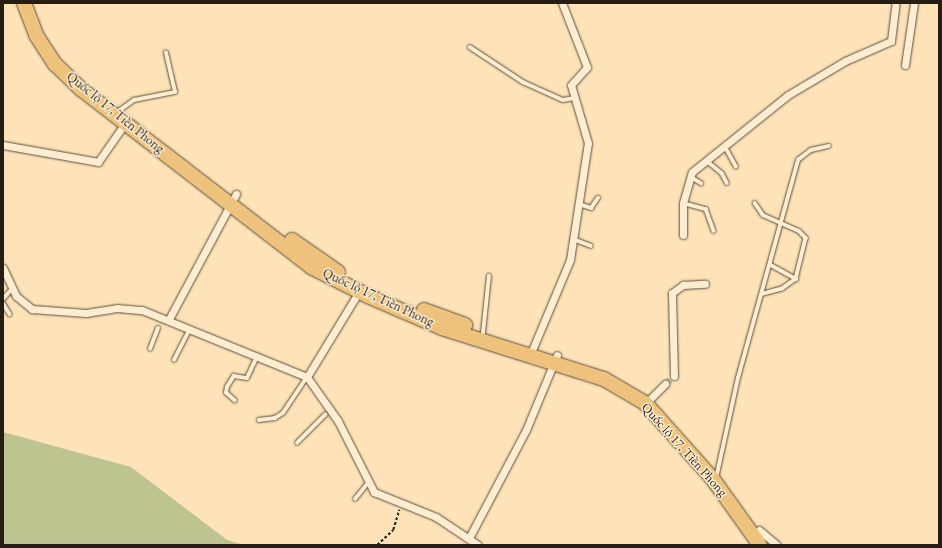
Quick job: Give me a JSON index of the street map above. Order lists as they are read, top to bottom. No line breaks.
{"streets":{"highway":["Quốc lộ 17, Tiền Phong"]}}
